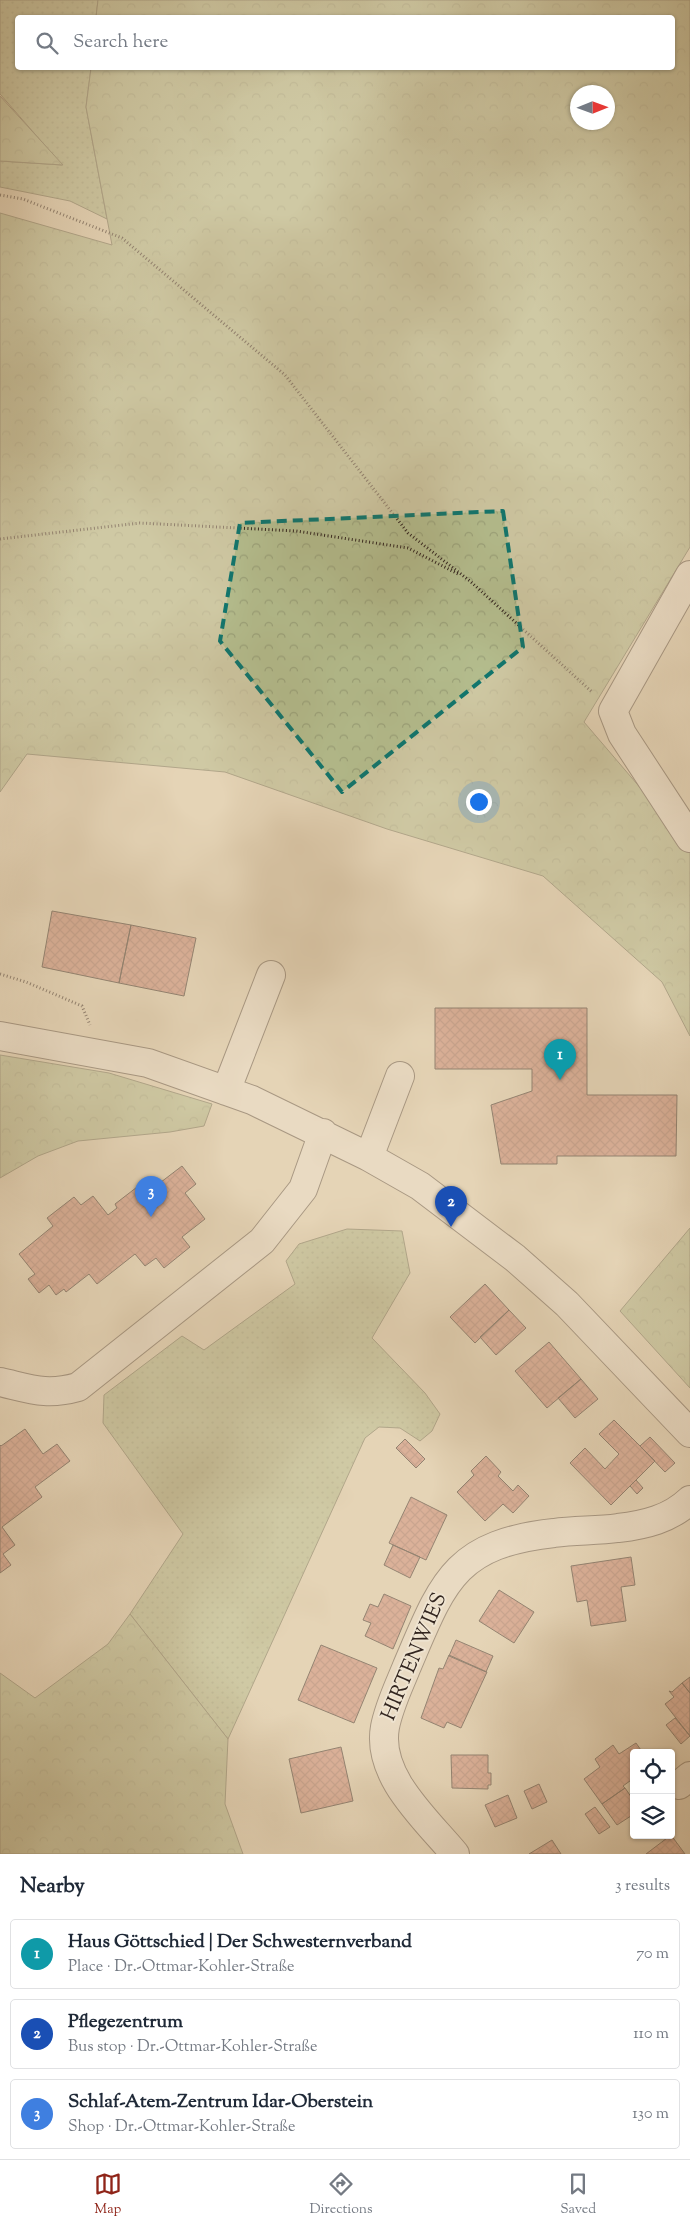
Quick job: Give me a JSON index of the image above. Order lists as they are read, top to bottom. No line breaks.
{"streets":{"street":["HIRTENWIES"]},"north":"right","page":{"search":"Search here","pins":["1","3","2"],"heading":["Nearby","3 results"],"list":[{"mark":"1","name":"Haus Göttschied | Der Schwesternverband","note":"Place · Dr.-Ottmar-Kohler-Straße","value":"70 m"},{"mark":"2","name":"Pflegezentrum","note":"Bus stop · Dr.-Ottmar-Kohler-Straße","value":"110 m"},{"mark":"3","name":"Schlaf-Atem-Zentrum Idar-Oberstein","note":"Shop · Dr.-Ottmar-Kohler-Straße","value":"130 m"}],"nav":["Map","Directions","Saved"]}}
